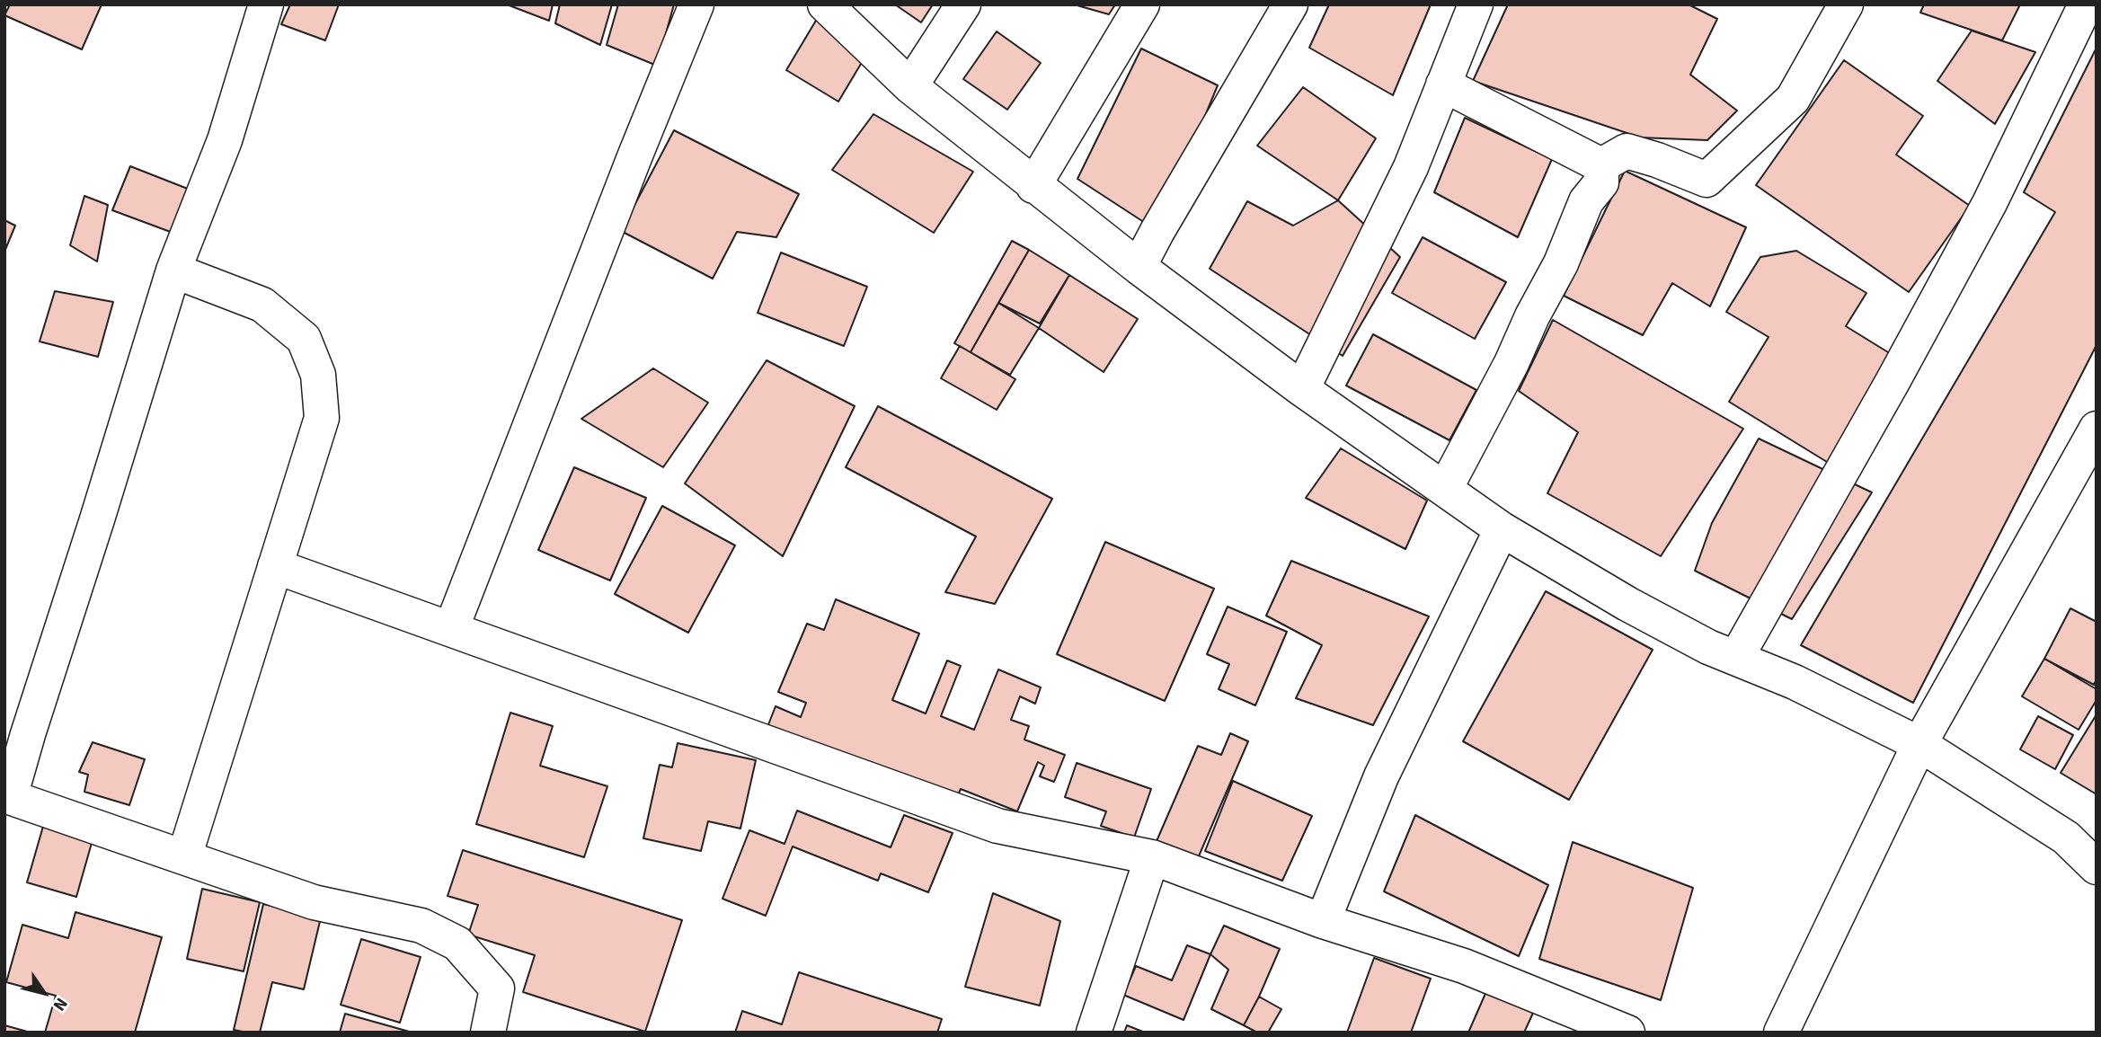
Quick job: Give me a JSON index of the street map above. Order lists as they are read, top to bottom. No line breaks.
{"north":"bottom right"}
